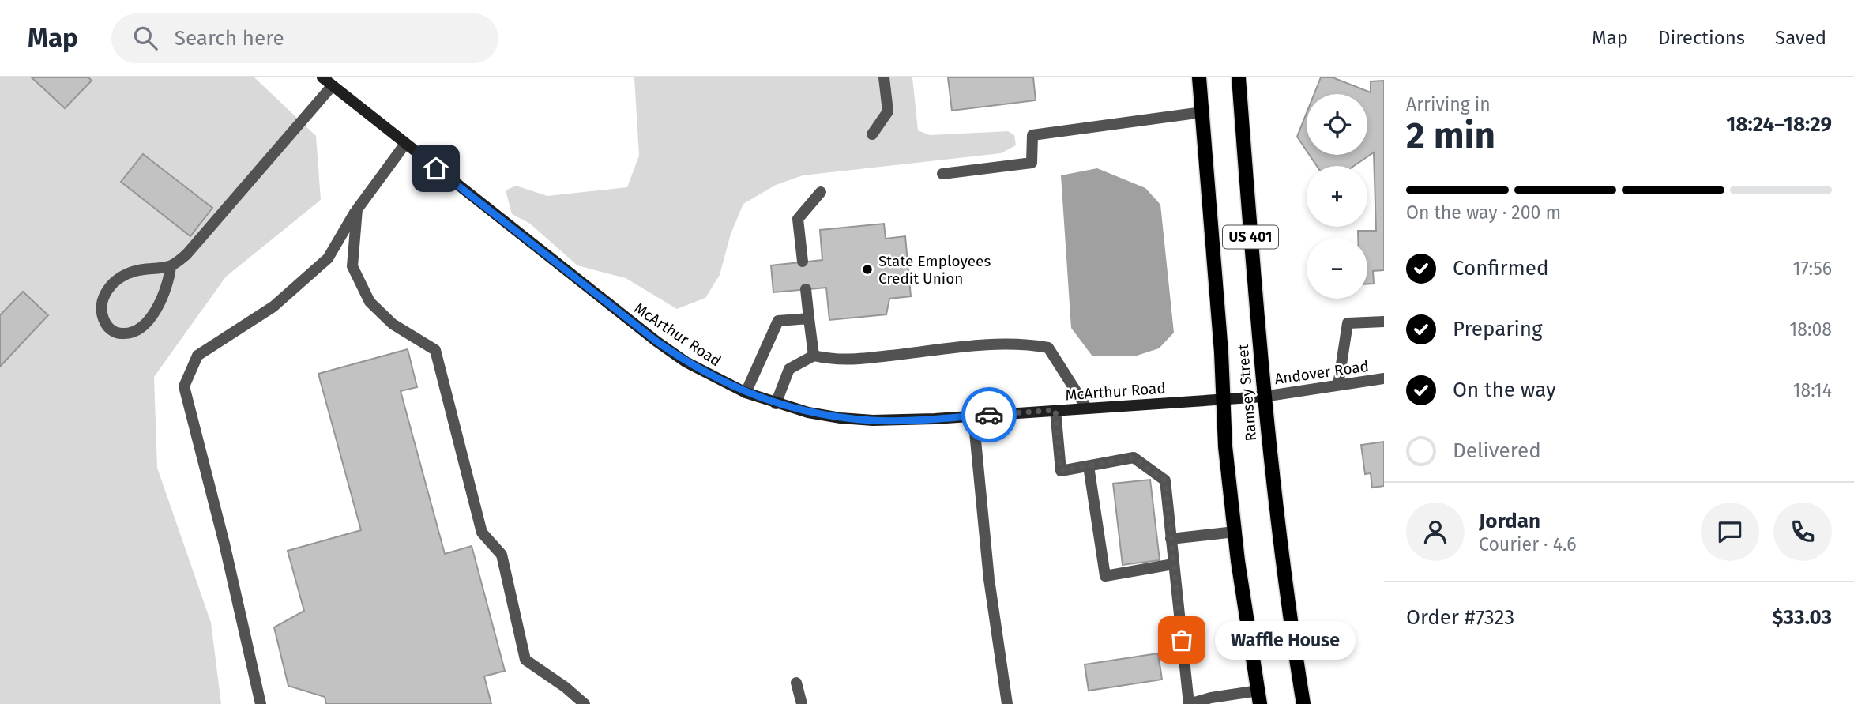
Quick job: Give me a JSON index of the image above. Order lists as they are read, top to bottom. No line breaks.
{"streets":{"main road":["US 401","McArthur Road","Ramsey Street"],"street":["Andover Road"]},"crossings":[["McArthur Road","Andover Road"],["McArthur Road","Ramsey Street"],["Andover Road","Ramsey Street"]],"places":["State Employees Credit Union","Waffle House"],"page":{"header":"Map","search":"Search here","nav":["Map","Directions","Saved"],"heading":["2 min","Arriving in","18:24–18:29"],"panel":["Jordan","Courier · 4.6","Order #7323","$33.03"],"map_buttons":["+","−"],"bar":"On the way · 200 m","list":[["Confirmed","17:56"],["Preparing","18:08"],["On the way","18:14"],"Delivered"],"bubble":"Waffle House"}}
